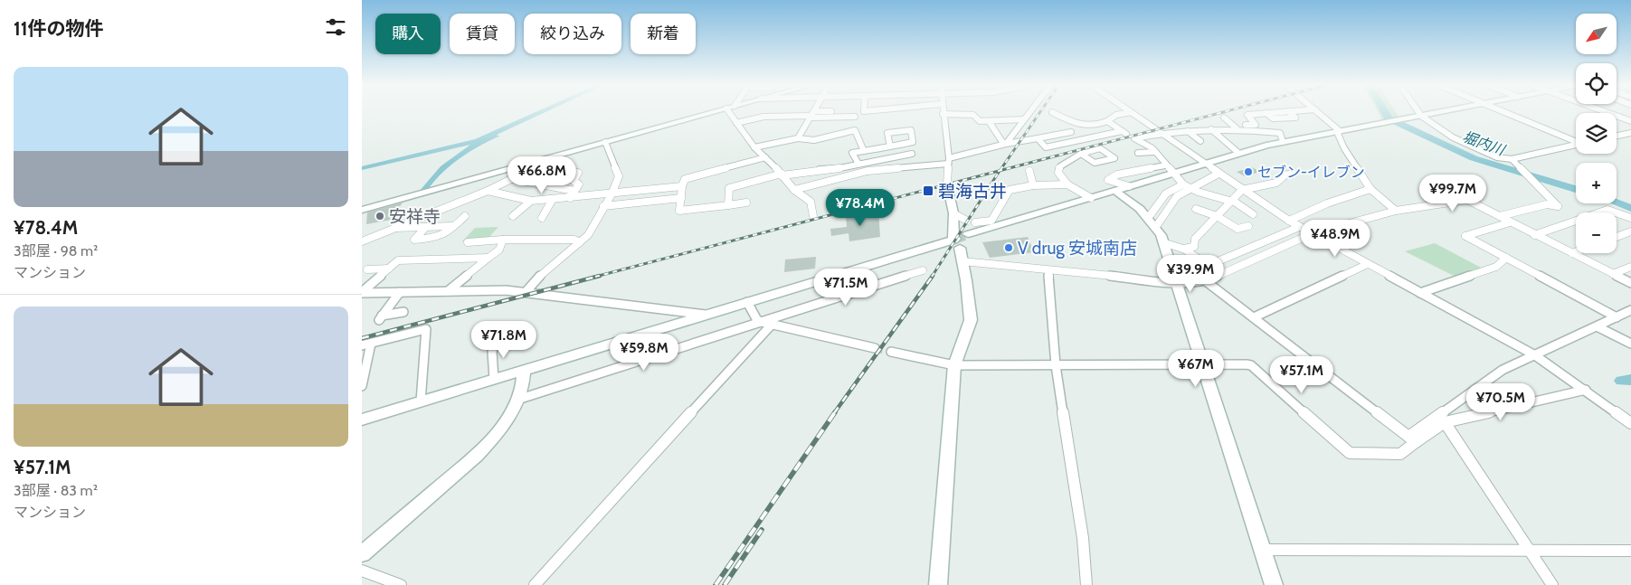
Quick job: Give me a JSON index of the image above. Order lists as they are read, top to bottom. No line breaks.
{"water":["堀内川"],"places":{"other":["セブン-イレブン","安祥寺","V drug 安城南店"],"transit":["碧海古井"]},"north":"bottom left","page":{"heading":"11件の物件","map_buttons":["+","−"],"chip":["購入","賃貸","絞り込み","新着"],"list":[{"name":"¥78.4M","note":"3部屋 · 98 m² · マンション"},{"name":"¥57.1M","note":"3部屋 · 83 m² · マンション"}],"price":["¥66.8M","¥99.7M","¥78.4M","¥48.9M","¥39.9M","¥71.5M","¥71.8M","¥59.8M","¥67M","¥57.1M","¥70.5M"]}}
